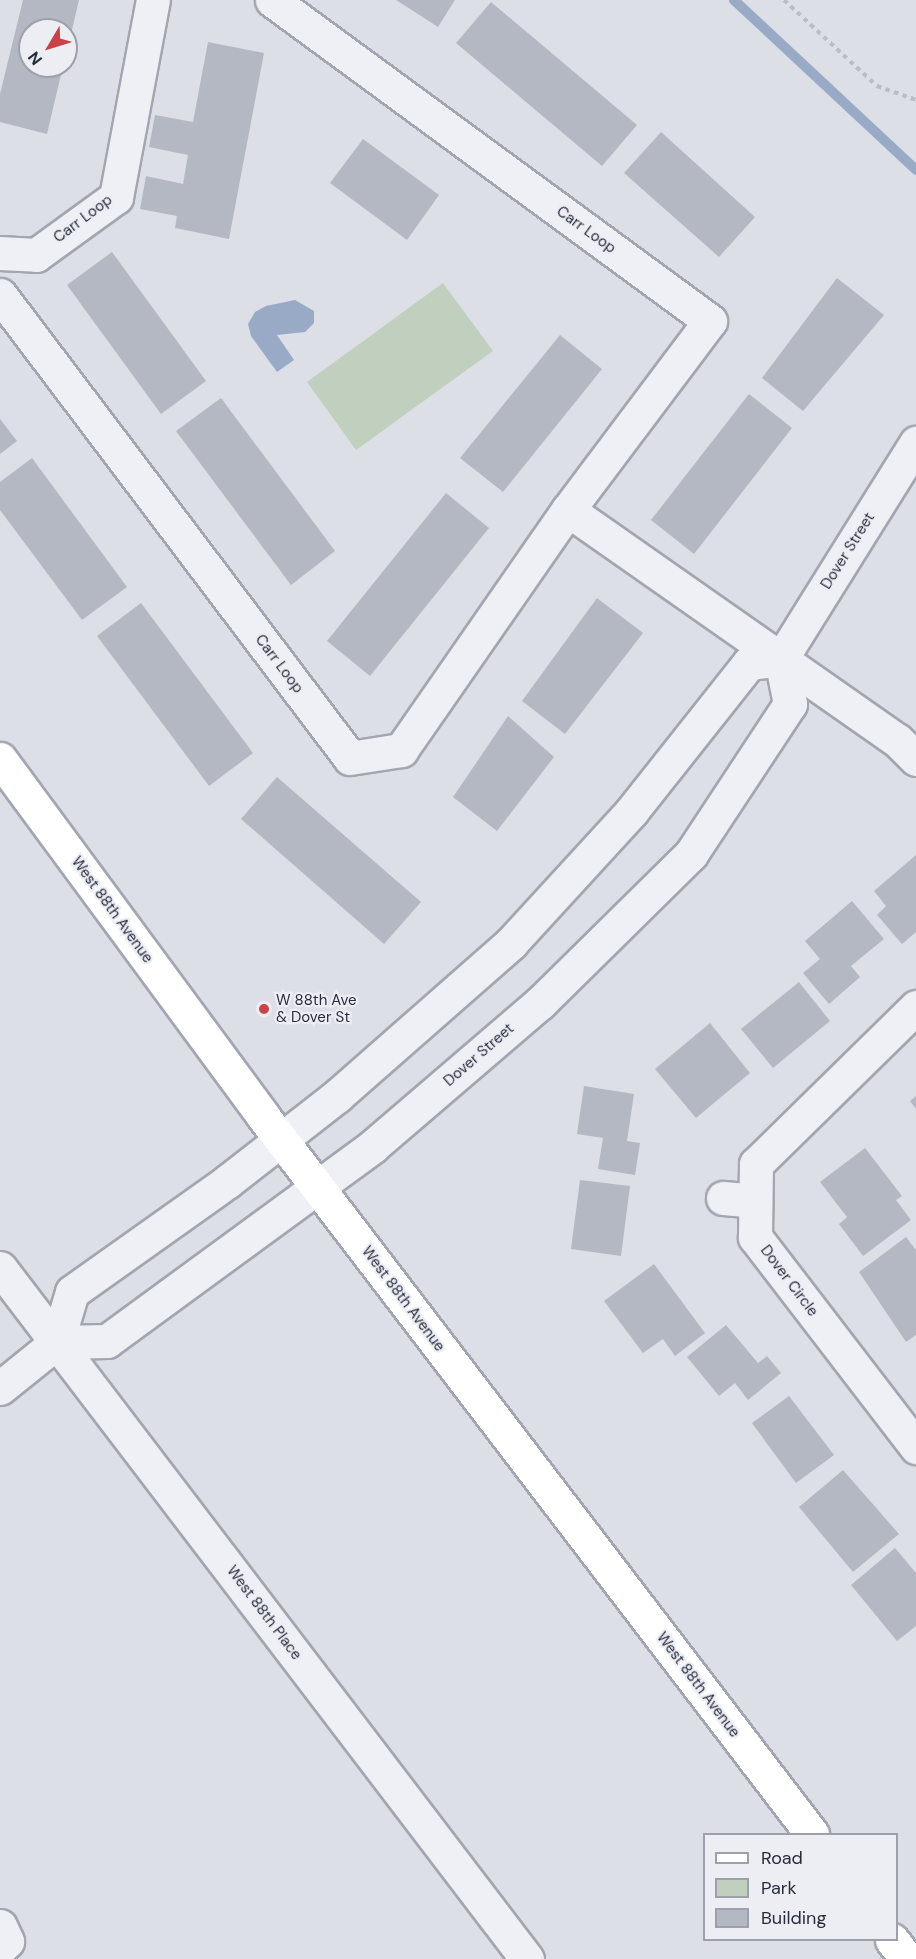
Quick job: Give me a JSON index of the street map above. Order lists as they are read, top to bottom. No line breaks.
{"streets":{"main road":["West 88th Avenue"],"street":["Carr Loop","Dover Street","Dover Circle","West 88th Place"]},"crossings":[["Dover Street","West 88th Avenue"],["Dover Street","West 88th Place"]],"places":["W 88th Ave & Dover St"],"legend":["Road","Park","Building"],"north":"bottom left"}
